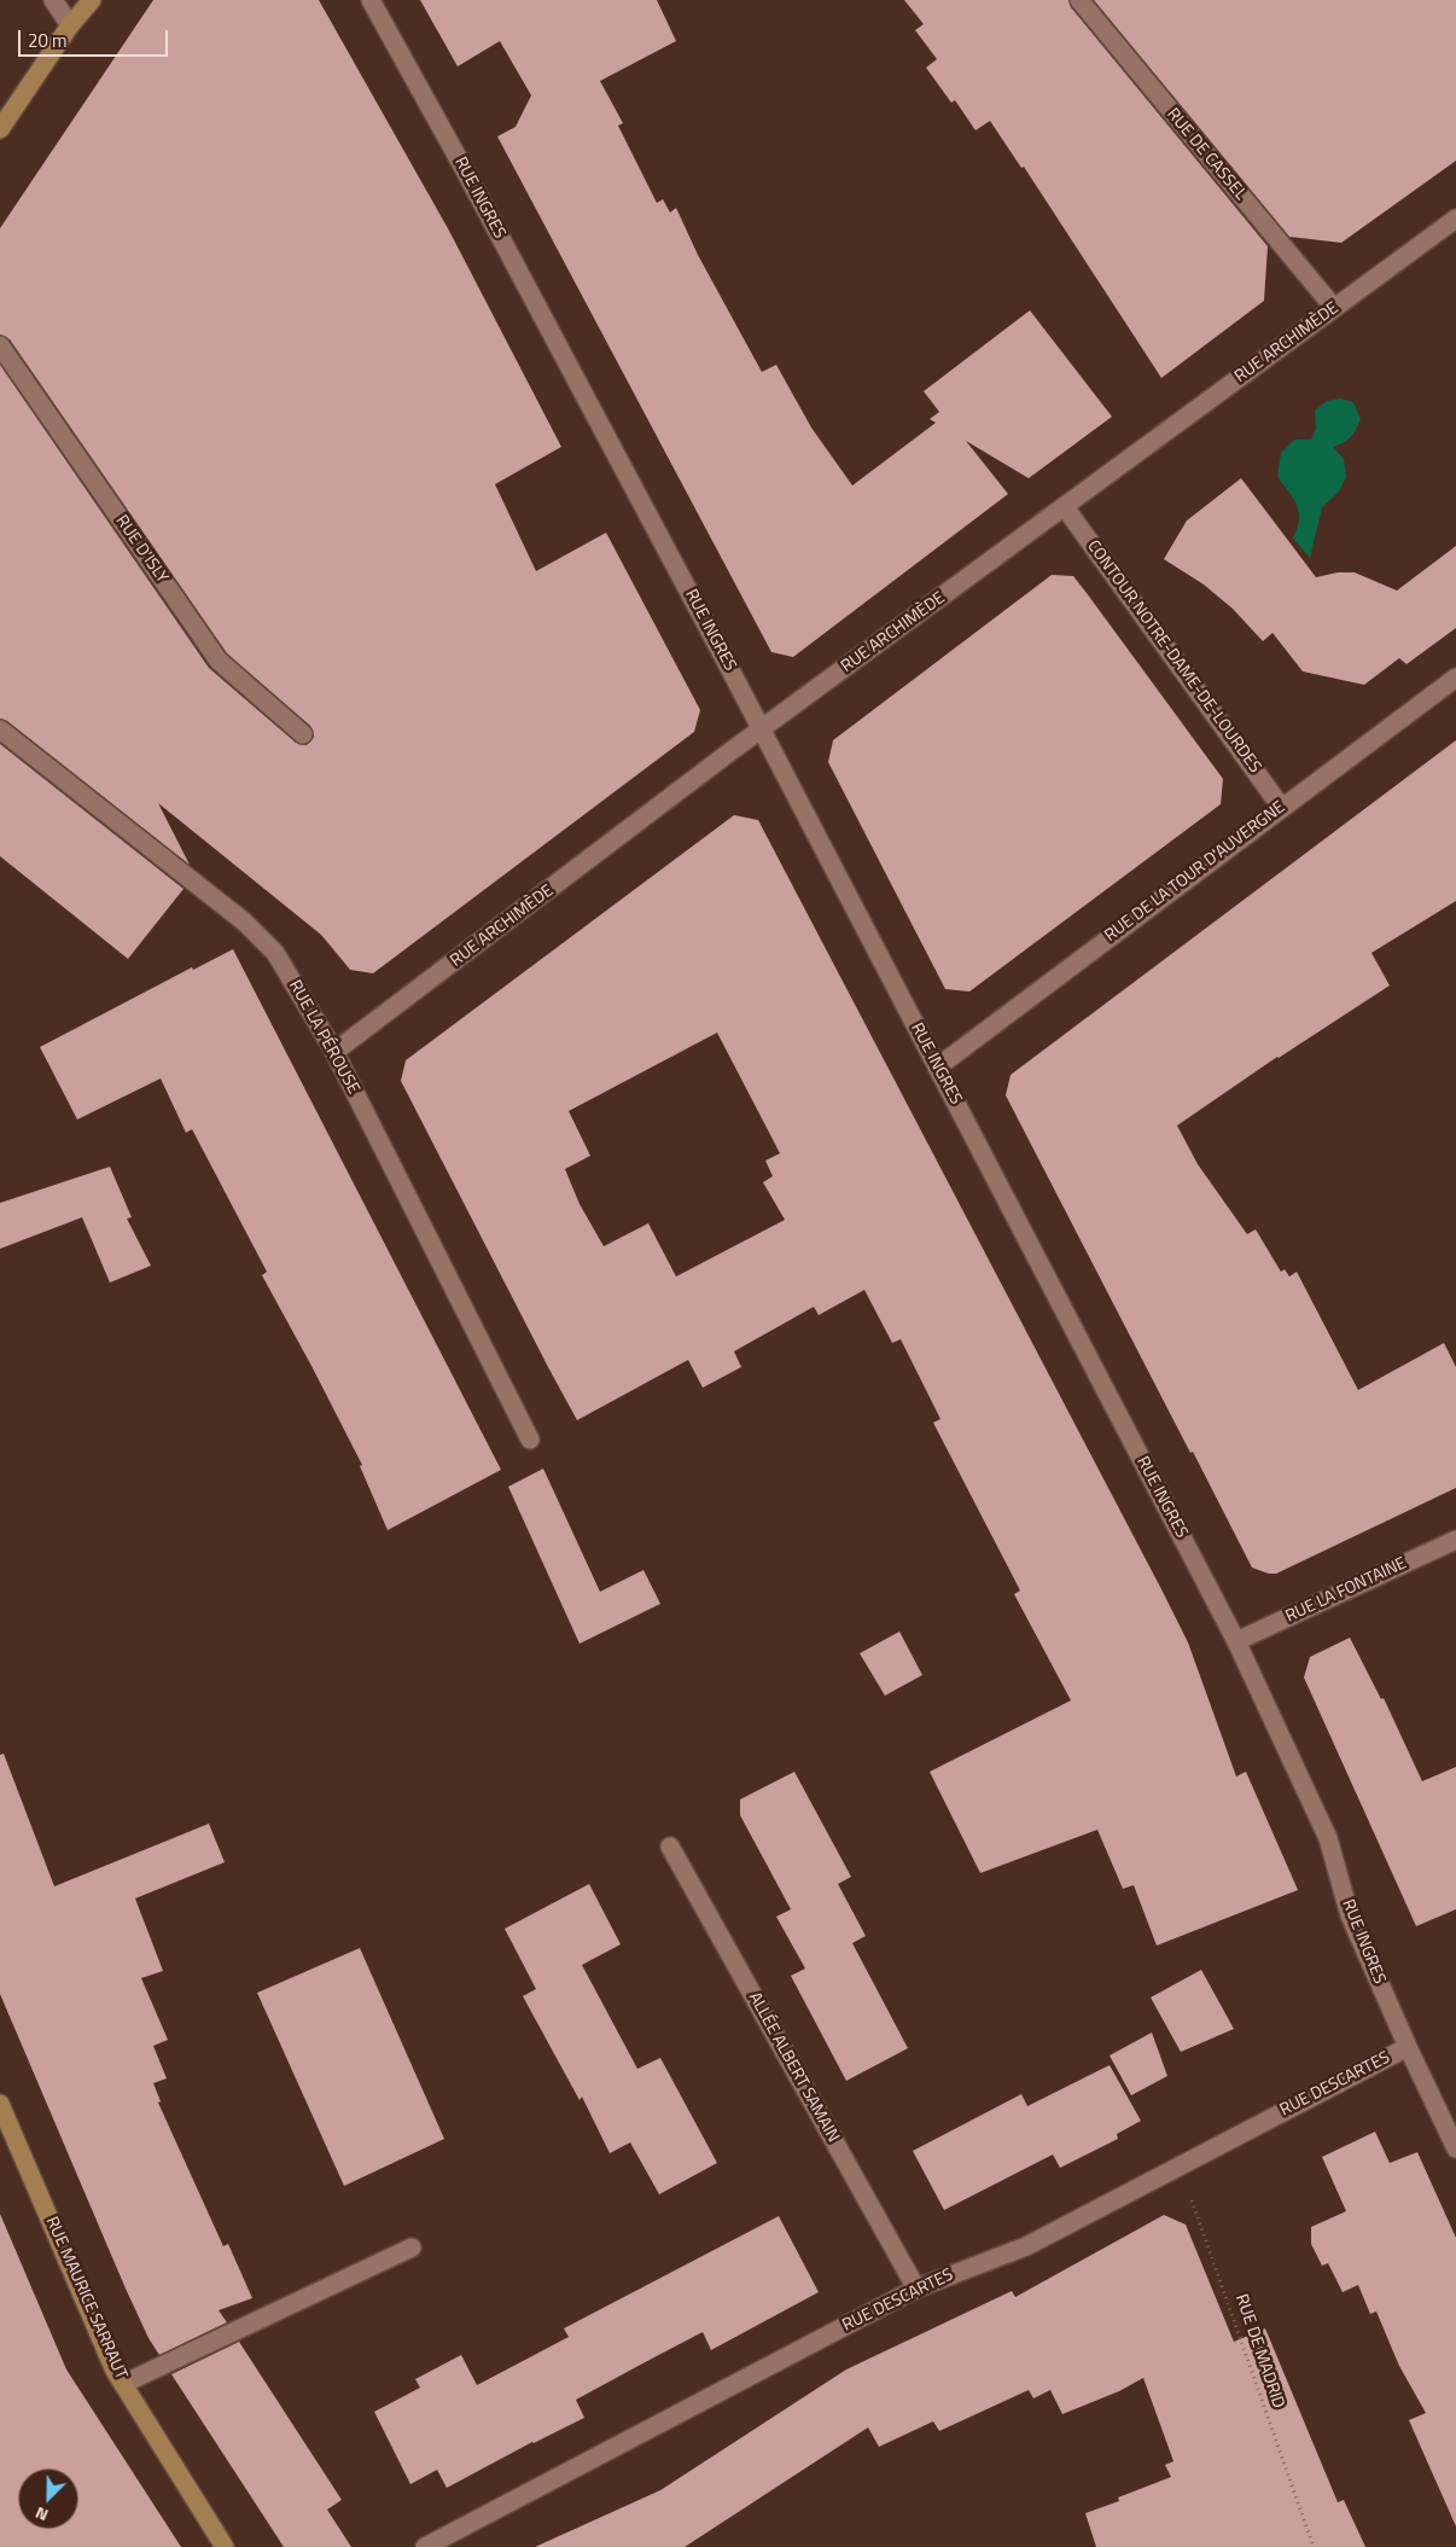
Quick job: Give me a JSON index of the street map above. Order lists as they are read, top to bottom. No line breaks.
{"streets":{"street":["RUE DE CASSEL","RUE INGRES","RUE ARCHIMÈDE","RUE D'ISLY","CONTOUR NOTRE-DAME-DE-LOURDES","RUE DE LA TOUR D'AUVERGNE","RUE LA PÉROUSE","RUE LA FONTAINE","ALLÉE ALBERT SAMAIN","RUE DESCARTES","RUE MAURICE SARRAUT"],"path":["RUE DE MADRID"]},"crossings":[["RUE DE CASSEL","RUE ARCHIMÈDE"],["RUE INGRES","RUE ARCHIMÈDE"],["RUE INGRES","RUE DE LA TOUR D'AUVERGNE"],["RUE INGRES","RUE LA FONTAINE"],["RUE INGRES","RUE DESCARTES"],["RUE ARCHIMÈDE","CONTOUR NOTRE-DAME-DE-LOURDES"],["RUE ARCHIMÈDE","RUE LA PÉROUSE"],["CONTOUR NOTRE-DAME-DE-LOURDES","RUE DE LA TOUR D'AUVERGNE"],["ALLÉE ALBERT SAMAIN","RUE DESCARTES"],["RUE DESCARTES","RUE DE MADRID"]],"scale_bar":"20 m","north":"bottom left"}
